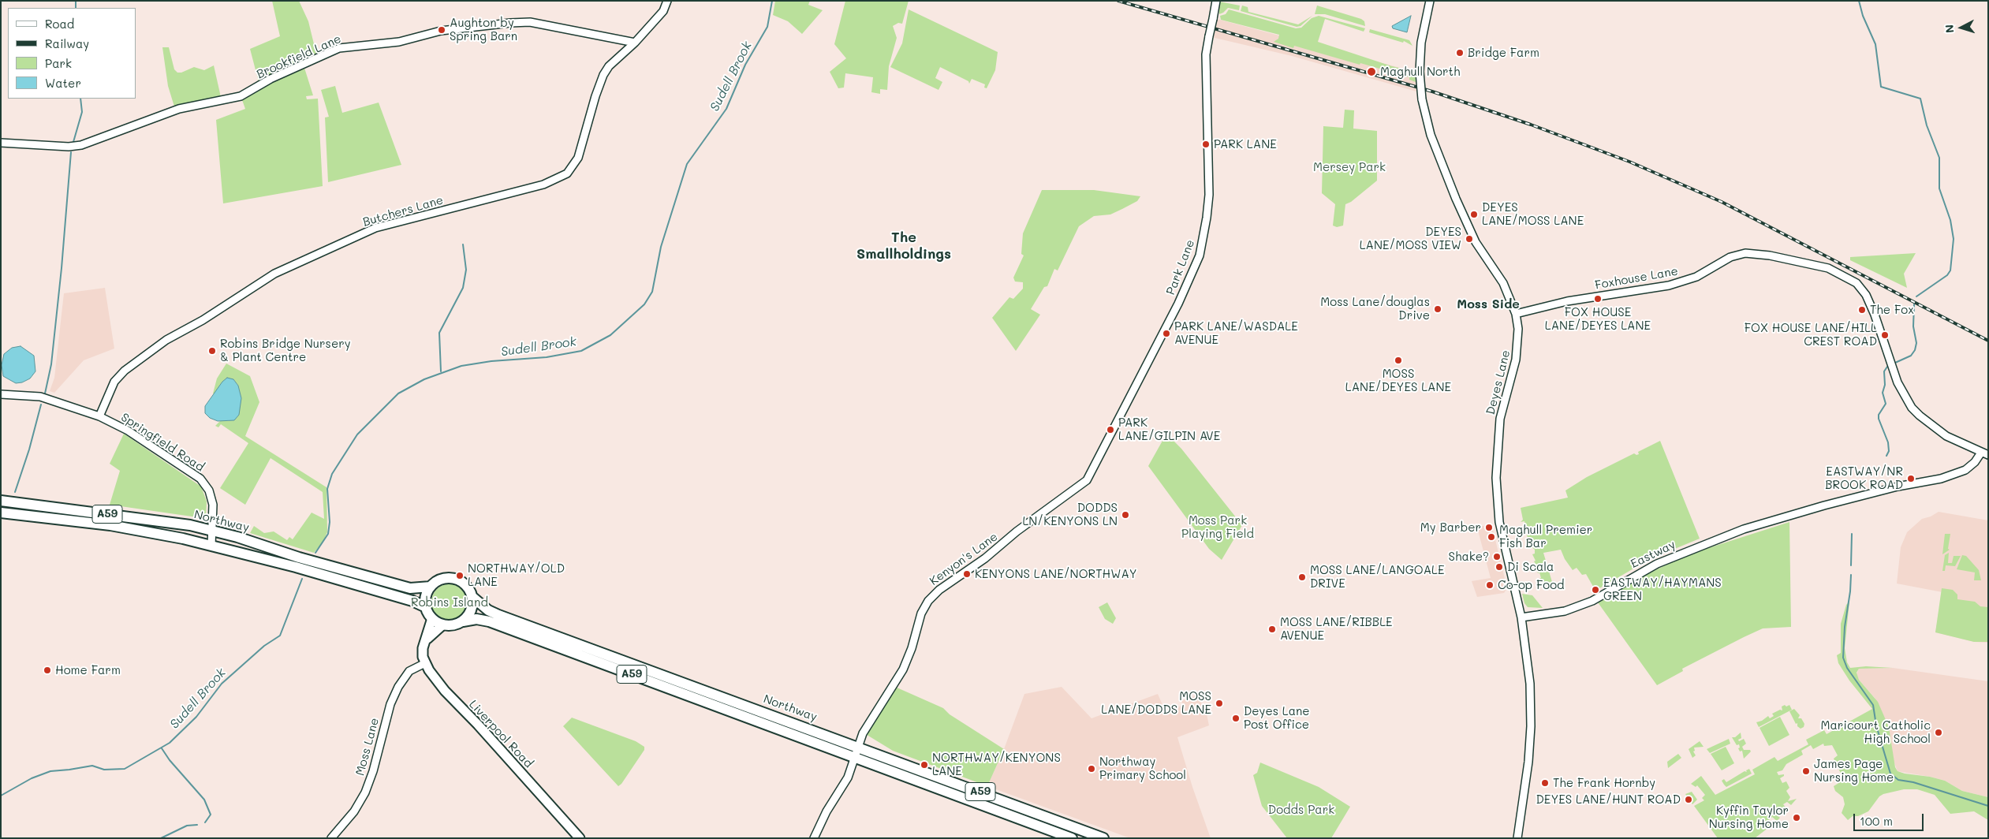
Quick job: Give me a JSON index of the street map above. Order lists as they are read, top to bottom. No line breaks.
{"streets":{"highway":["A59","Northway"],"main road":["Liverpool Road"],"street":["Brookfield Lane","Butchers Lane","Park Lane","Foxhouse Lane","Deyes Lane","Springfield Road","Eastway","Kenyon's Lane","Moss Lane"]},"crossings":[["Brookfield Lane","Butchers Lane"],["Butchers Lane","Springfield Road"],["Park Lane","Kenyon's Lane"],["Foxhouse Lane","Deyes Lane"],["Foxhouse Lane","Eastway"],["Deyes Lane","Eastway"],["Springfield Road","A59"],["Springfield Road","Northway"],["A59","Northway"],["Northway","Kenyon's Lane"],["Liverpool Road","Moss Lane"]],"districts":["The Smallholdings","Moss Side"],"water":["Sudell Brook"],"parks":["Mersey Park","Moss Park Playing Field","Robins Island","Dodds Park"],"places":["Aughton by Spring Barn","Bridge Farm","Maghull North","PARK LANE","DEYES LANE/MOSS LANE","DEYES LANE/MOSS VIEW","FOX HOUSE LANE/DEYES LANE","Moss Lane/douglas Drive","The Fox","PARK LANE/WASDALE AVENUE","FOX HOUSE LANE/HILL CREST ROAD","Robins Bridge Nursery & Plant Centre","MOSS LANE/DEYES LANE","PARK LANE/GILPIN AVE","EASTWAY/NR BROOK ROAD","DODDS LN/KENYONS LN","My Barber","Maghull Premier Fish Bar","Shake?","Di Scala","KENYONS LANE/NORTHWAY","NORTHWAY/OLD LANE","MOSS LANE/LANGOALE DRIVE","Co-op Food","EASTWAY/HAYMANS GREEN","MOSS LANE/RIBBLE AVENUE","Home Farm","MOSS LANE/DODDS LANE","Deyes Lane Post Office","Maricourt Catholic High School","NORTHWAY/KENYONS LANE","Northway Primary School","James Page Nursing Home","The Frank Hornby","DEYES LANE/HUNT ROAD","Kyffin Taylor Nursing Home"],"legend":["Road","Railway","Park","Water"],"scale_bar":"100 m","north":"left"}
